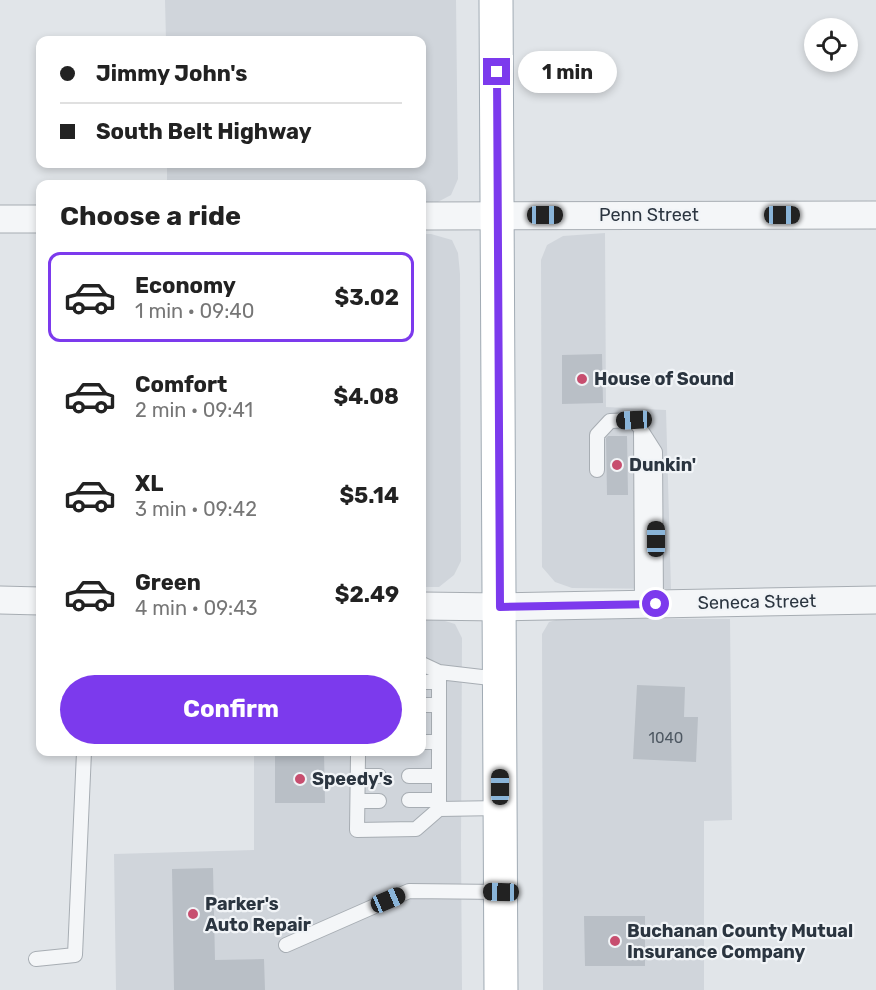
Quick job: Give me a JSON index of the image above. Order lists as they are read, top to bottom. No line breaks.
{"streets":{"street":["Penn Street","Seneca Street"]},"places":["House of Sound","Dunkin'","Speedy's","Parker's Auto Repair","Buchanan County Mutual Insurance Company"],"house_numbers":["1040"],"page":{"banner":["Jimmy John's","South Belt Highway"],"bubble":"1 min","heading":"Choose a ride","list":[{"name":"Economy","note":"1 min · 09:40","value":"$3.02"},{"name":"Comfort","note":"2 min · 09:41","value":"$4.08"},{"name":"XL","note":"3 min · 09:42","value":"$5.14"},{"name":"Green","note":"4 min · 09:43","value":"$2.49"}],"buttons":"Confirm"}}
